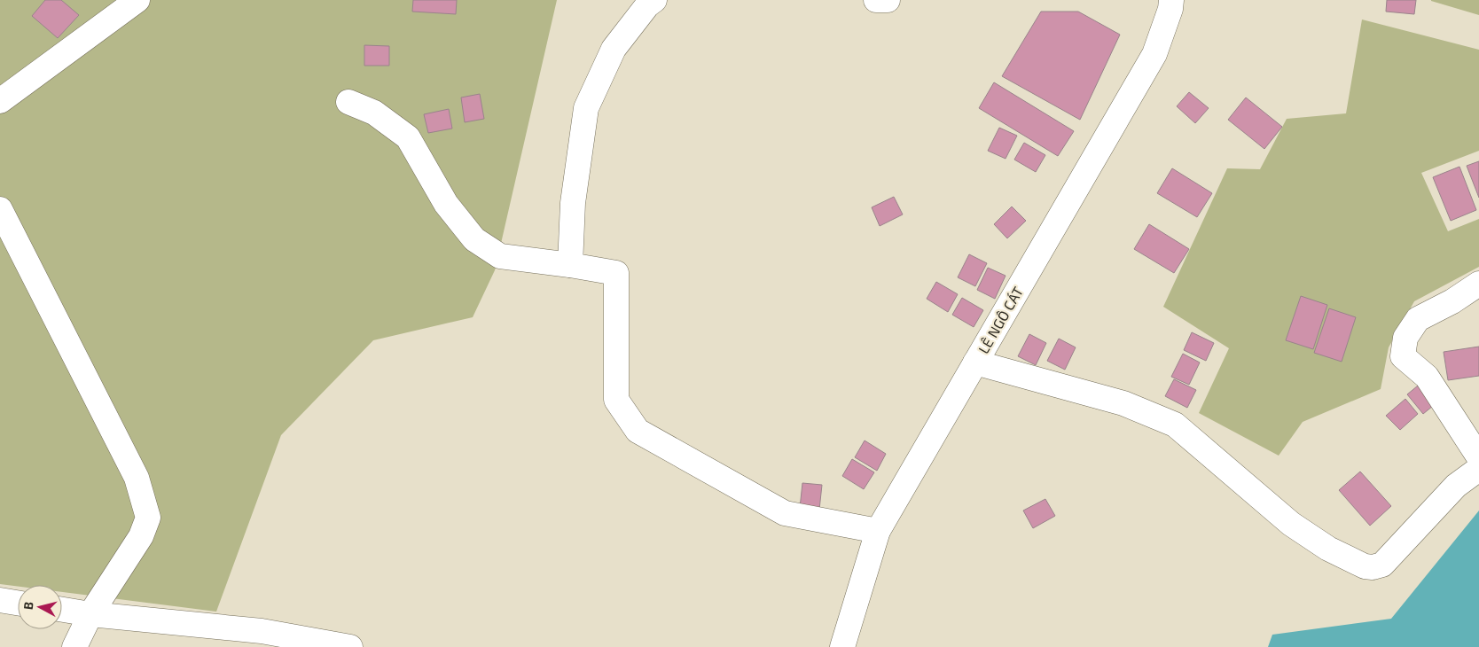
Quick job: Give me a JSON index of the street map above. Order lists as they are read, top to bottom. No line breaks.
{"streets":{"street":["LÊ NGÔ CÁT"]},"north":"left"}
